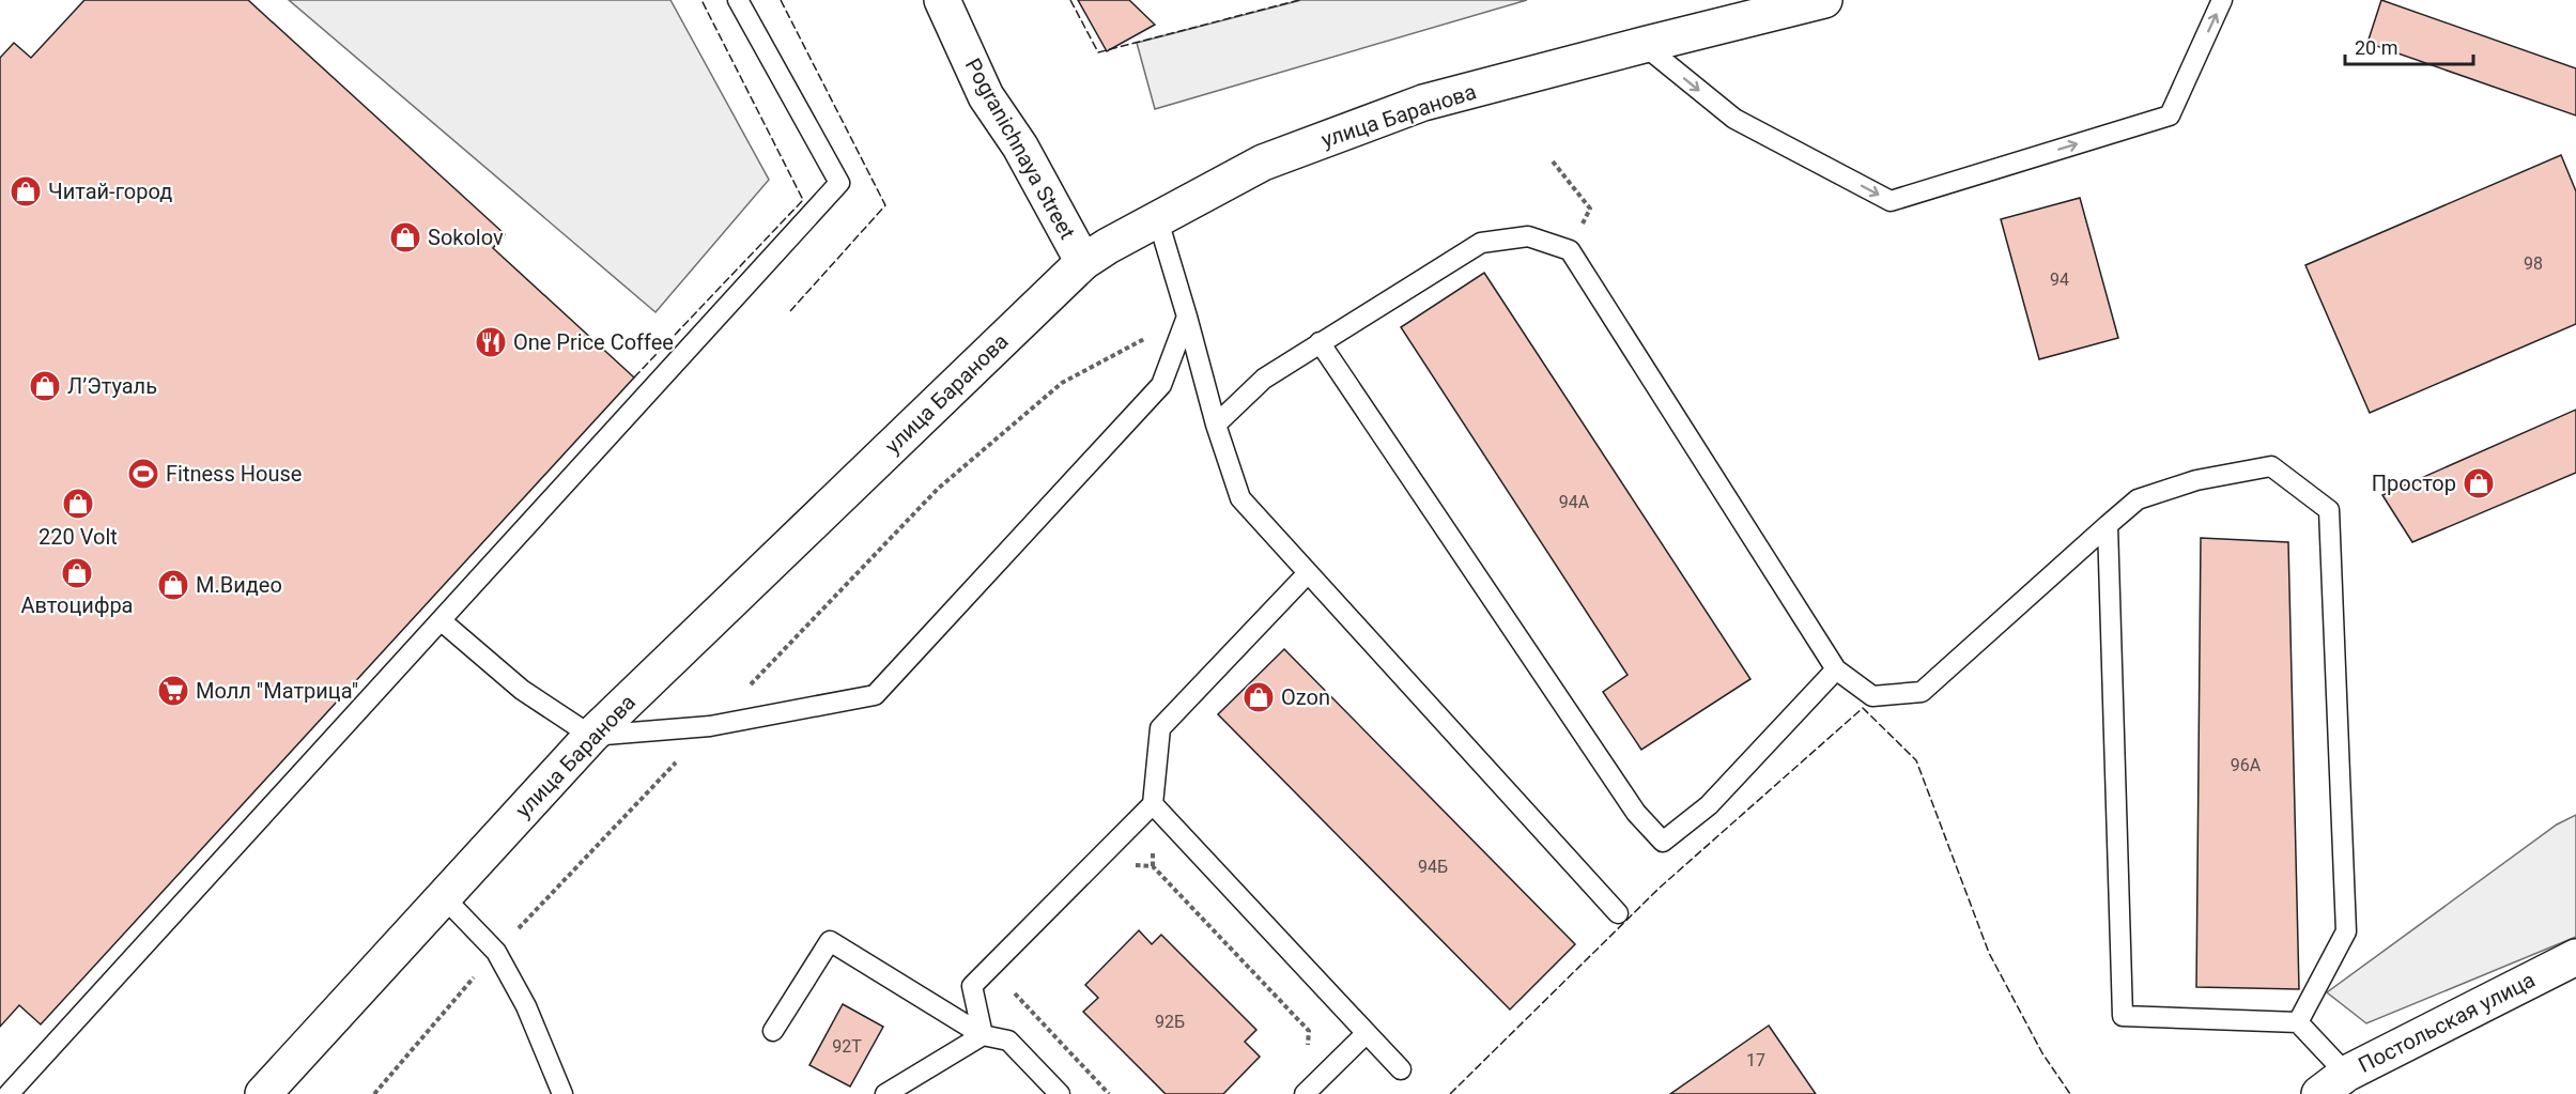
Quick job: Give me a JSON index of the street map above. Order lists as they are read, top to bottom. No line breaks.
{"streets":{"main road":["улица Баранова","Pogranichnaya Street","Постольская улица"]},"crossings":[["улица Баранова","Pogranichnaya Street"]],"places":{"shop":["Читай-город","Sokolov","Л’Этуаль","Простор","220 Volt","Автоцифра","М.Видео","Ozon"],"restaurant":["One Price Coffee"],"sports":["Fitness House"],"supermarket":["Молл \"Матрица\""]},"house_numbers":["98","94","94А","96А","94Б","92Б","92Т","17"],"scale_bar":"20 m"}
